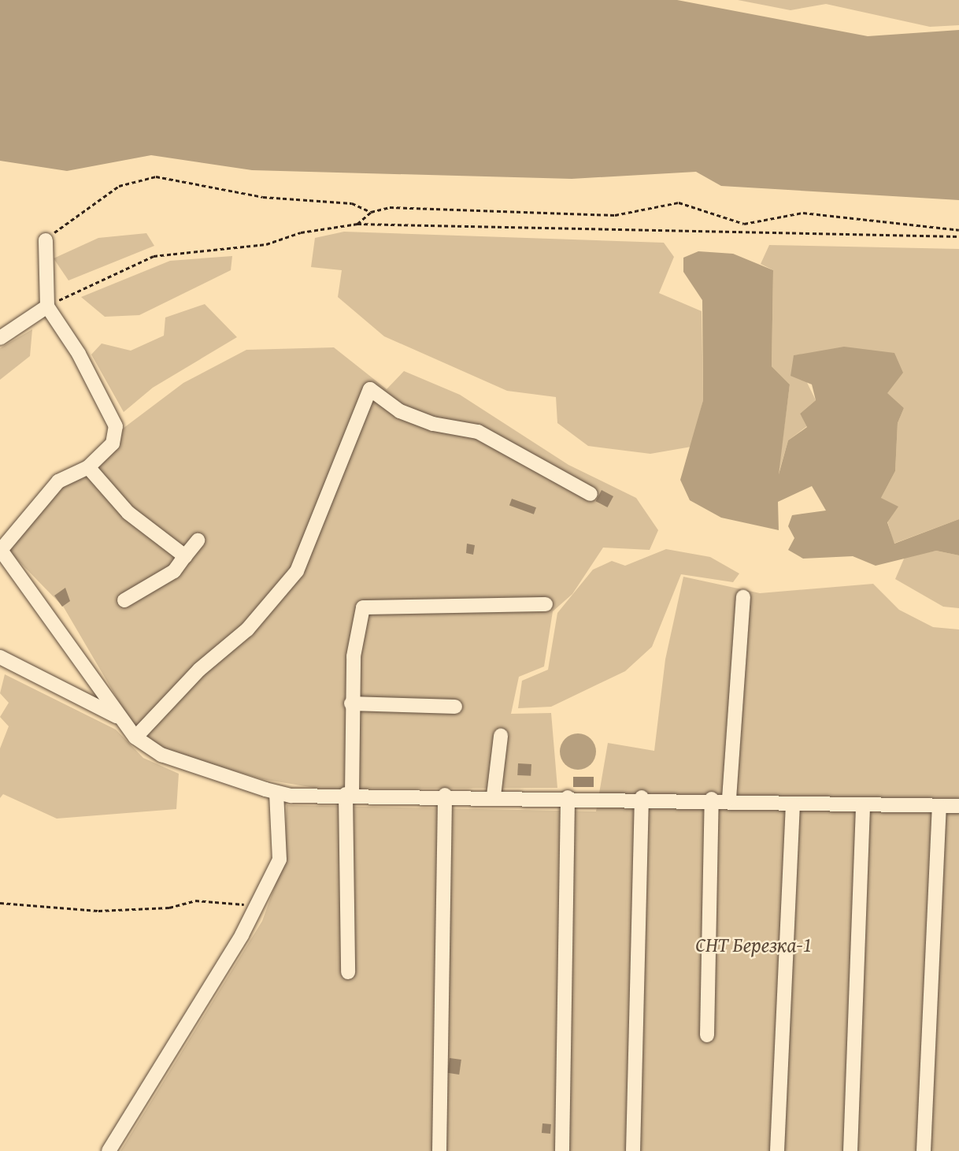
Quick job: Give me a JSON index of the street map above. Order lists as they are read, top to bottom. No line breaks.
{"parks":["СНТ Березка-1"]}
